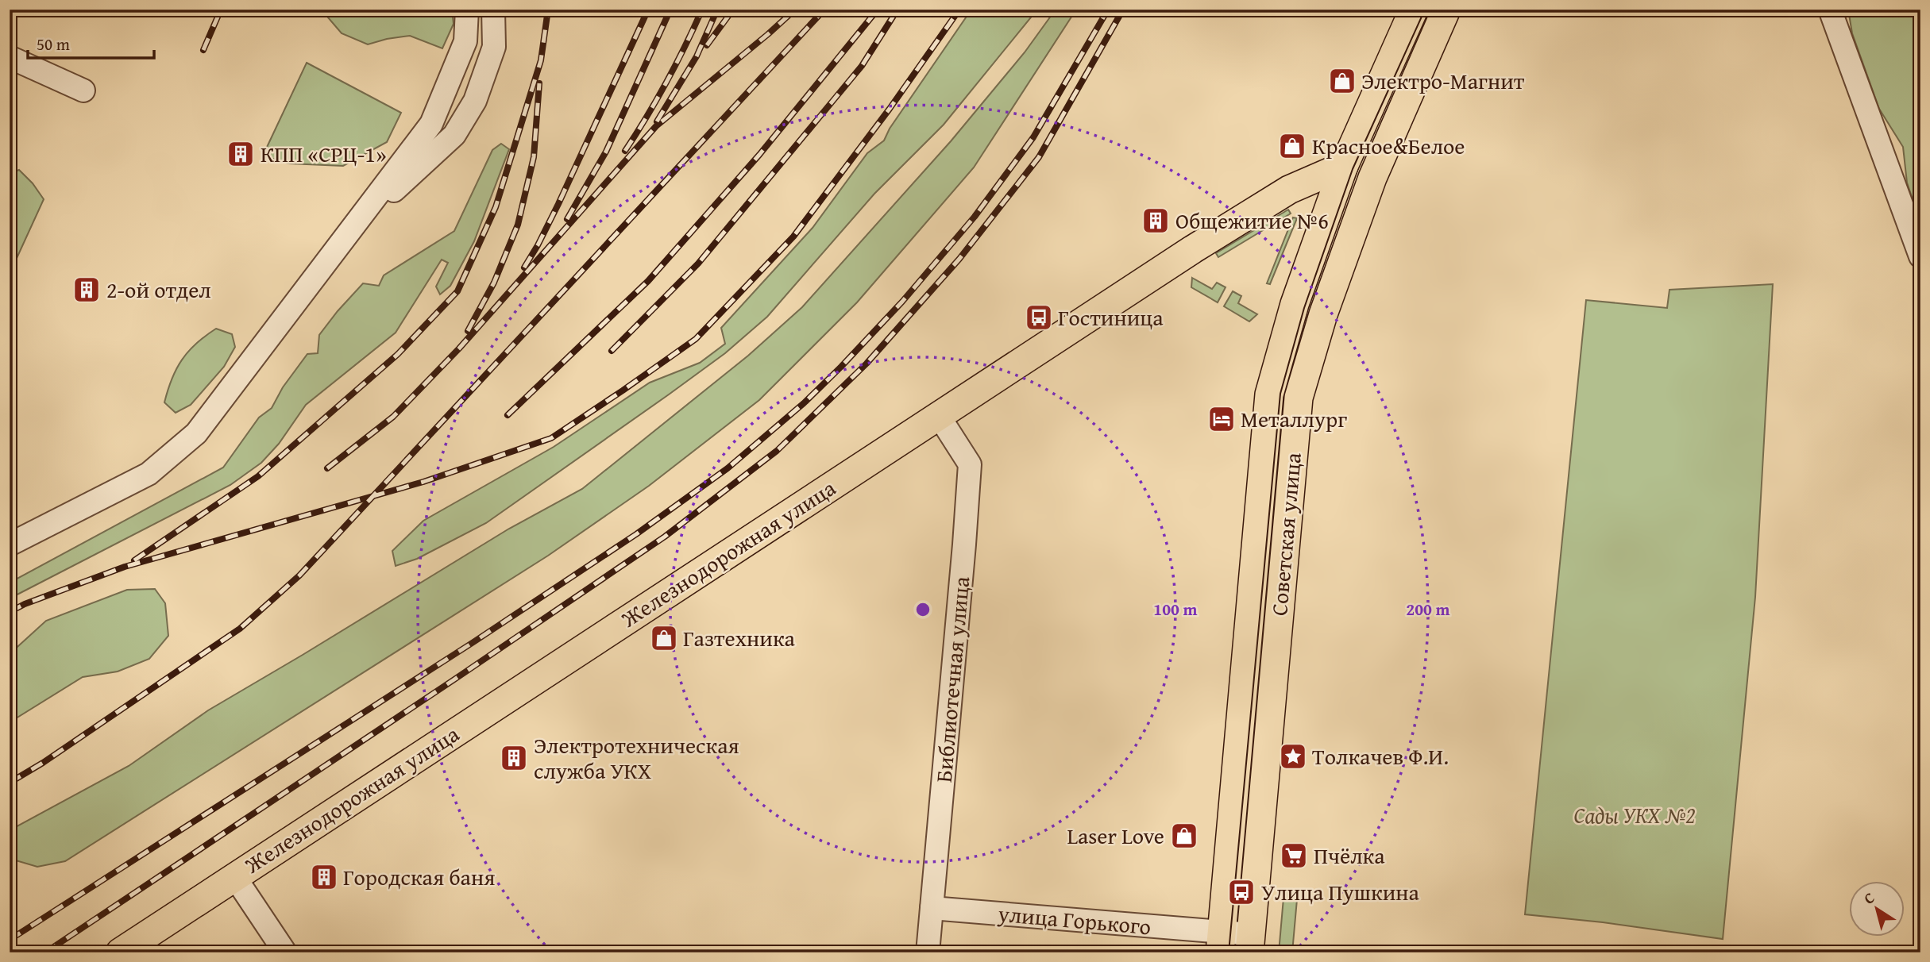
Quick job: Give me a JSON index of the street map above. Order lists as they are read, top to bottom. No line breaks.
{"streets":{"main road":["Советская улица","Железнодорожная улица"],"street":["Библиотечная улица","улица Горького"]},"crossings":[["Советская улица","Железнодорожная улица"],["Советская улица","улица Горького"],["Железнодорожная улица","Библиотечная улица"],["Библиотечная улица","улица Горького"]],"parks":["Сады УКХ №2"],"places":{"shop":["Электро-Магнит","Красное&Белое","Газтехника","Laser Love"],"building":["КПП «СРЦ-1»","Общежитие №6","2-ой отдел","Электротехническая служба УКХ","Городская баня"],"bus stop":["Гостиница","Улица Пушкина"],"hotel":["Металлург"],"place":["Толкачев Ф.И."],"supermarket":["Пчёлка"]},"scale_bar":"50 m","north":"top left","rings":["100 m","200 m"]}
